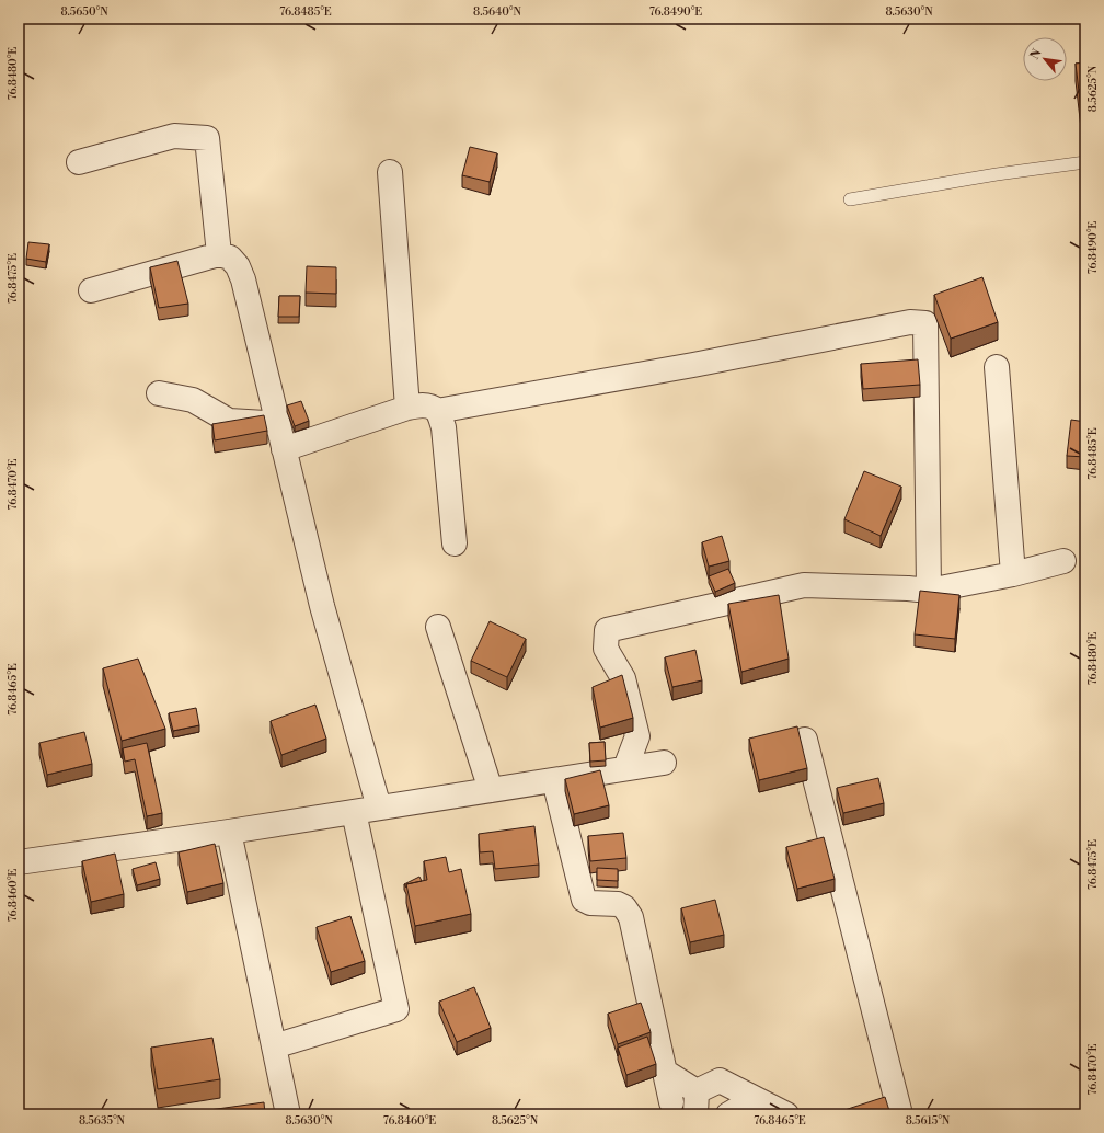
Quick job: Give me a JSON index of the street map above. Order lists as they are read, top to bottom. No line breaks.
{"north":"top left","coordinates":["8.5650°N","76.8485°E","8.5640°N","76.8490°E","8.5630°N","76.8480°E","8.5625°N","76.8475°E","76.8470°E","76.8465°E","76.8460°E","8.5635°N","8.5615°N"]}
